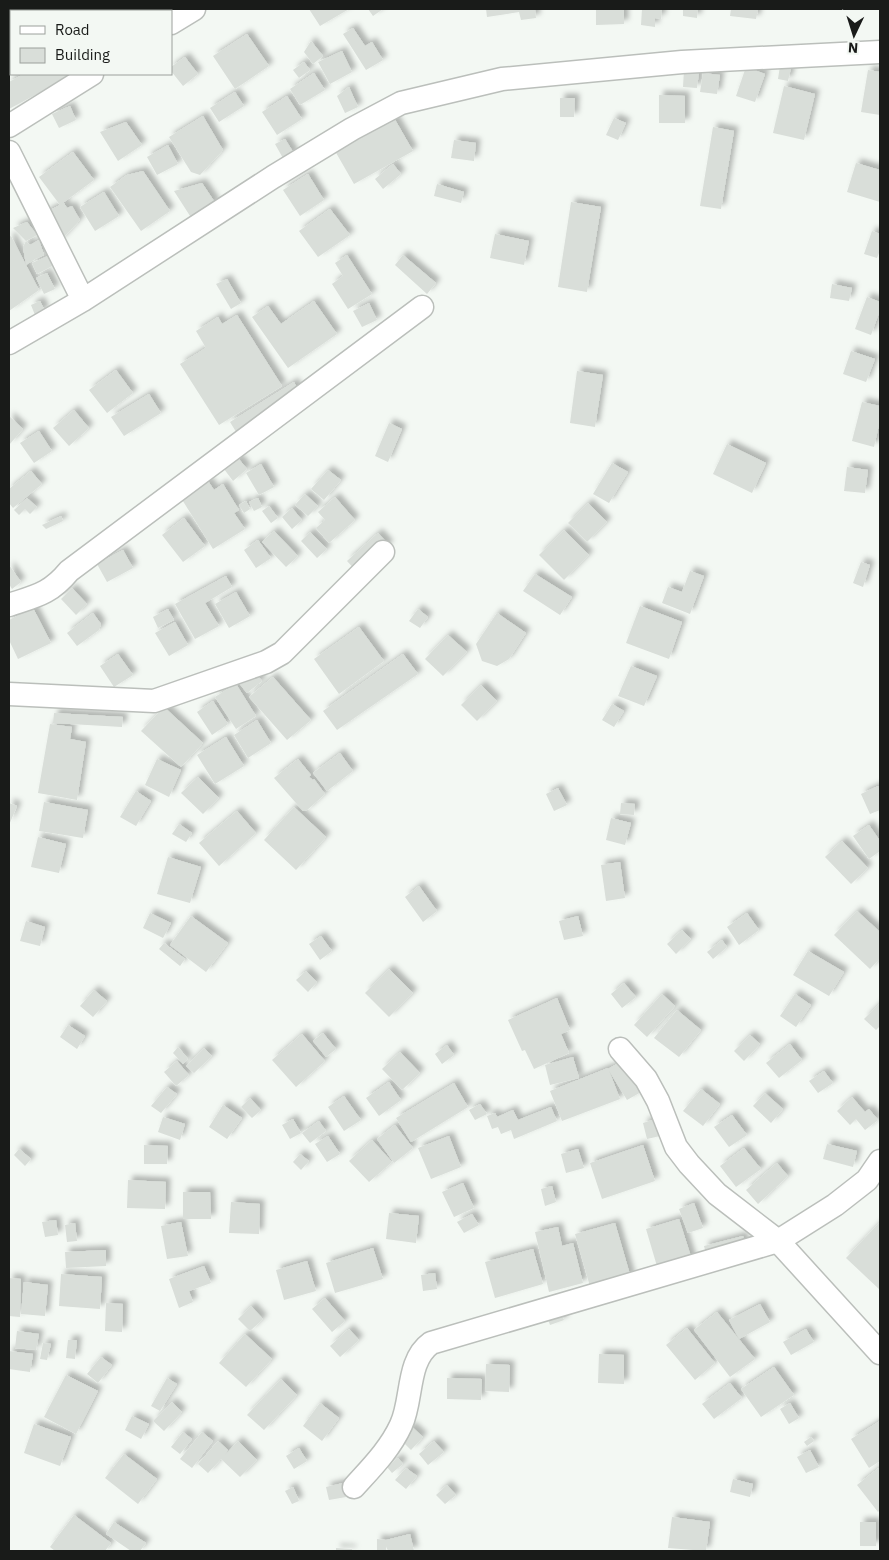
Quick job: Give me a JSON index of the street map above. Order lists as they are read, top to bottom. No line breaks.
{"legend":["Road","Building"],"north":"bottom"}
